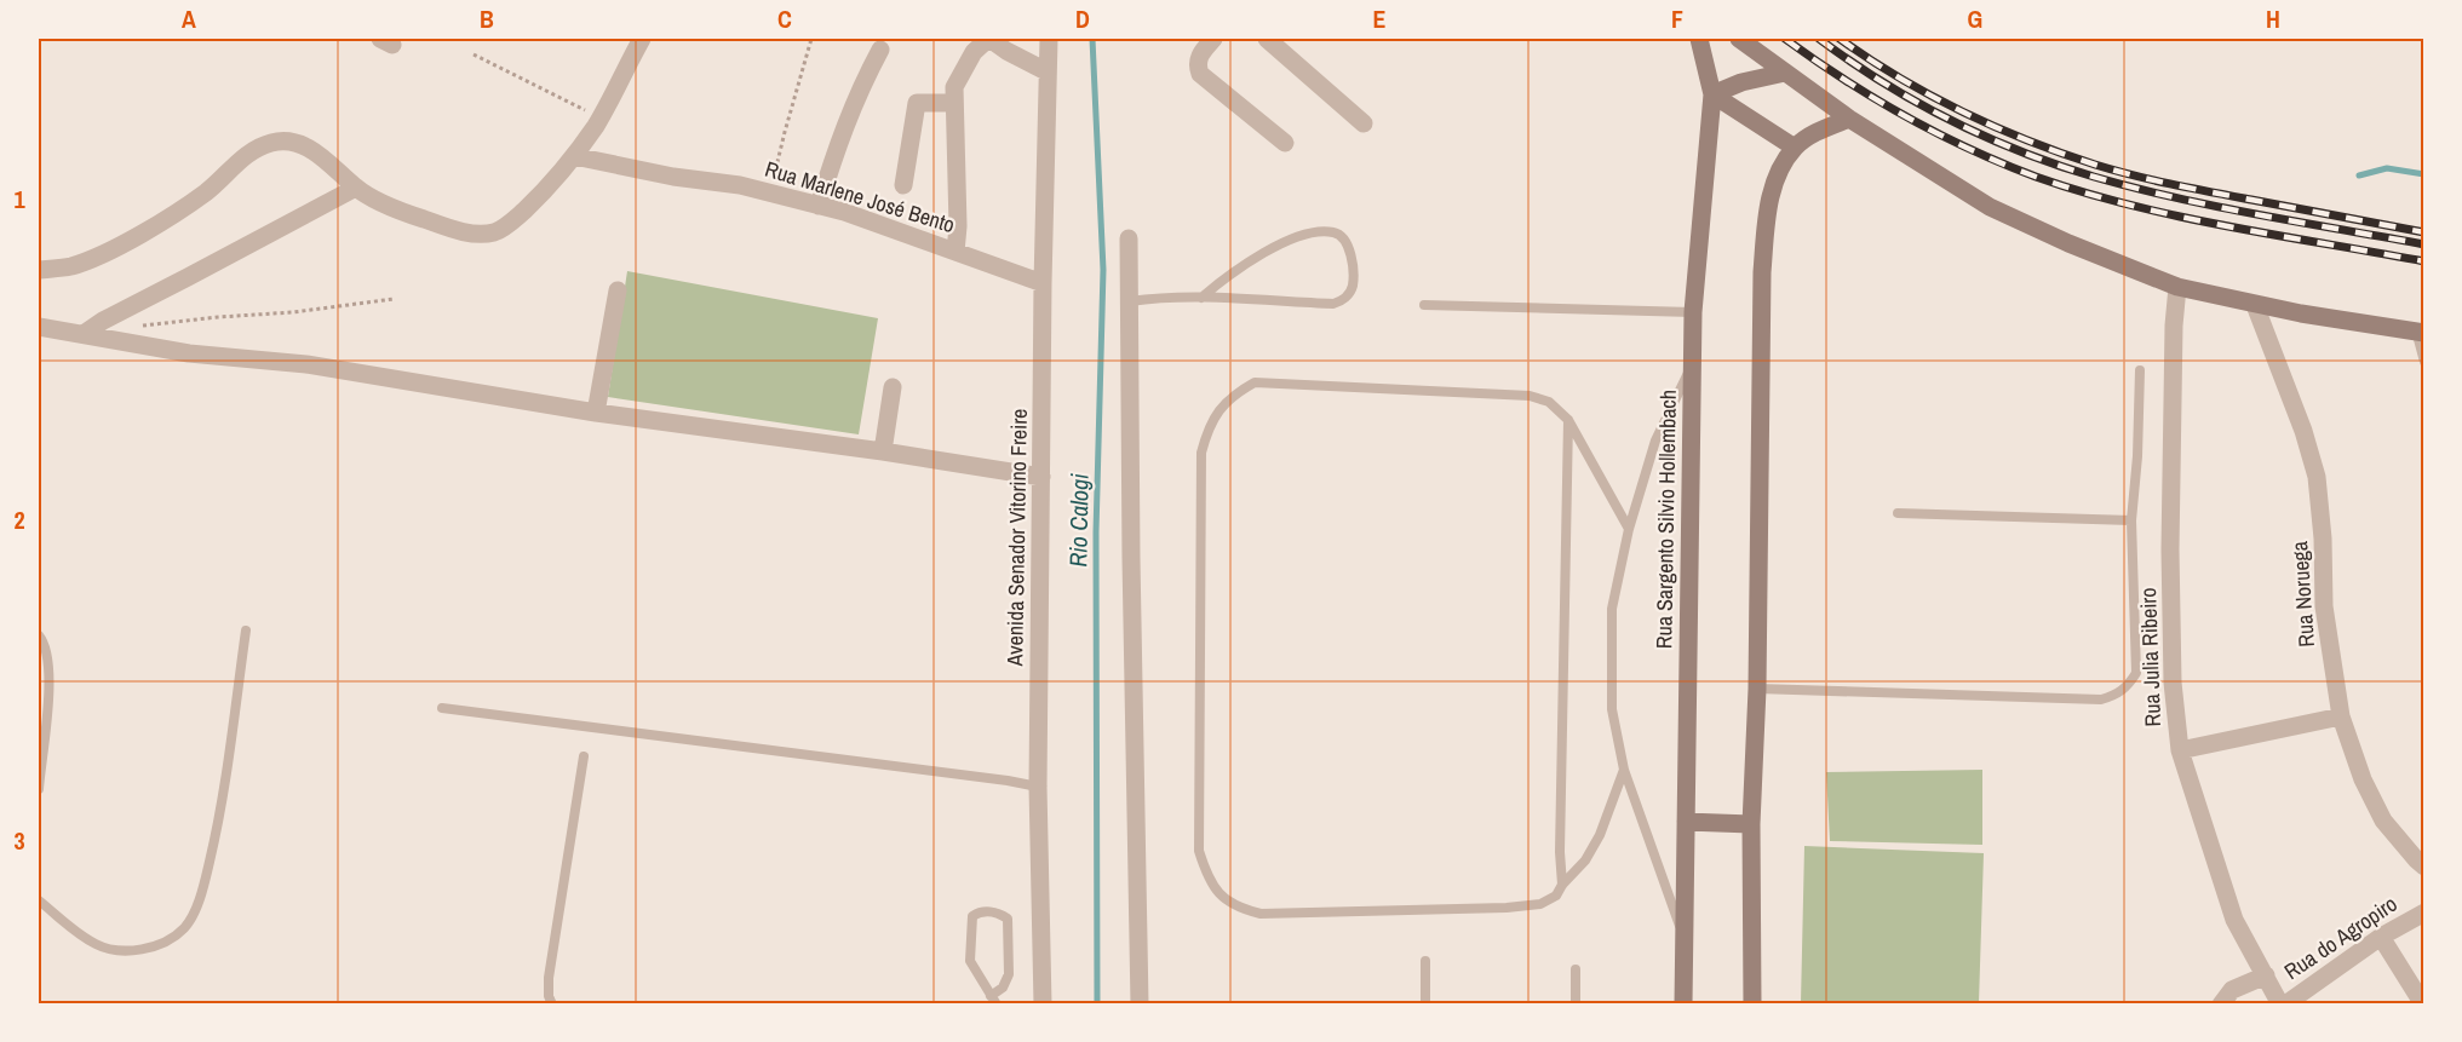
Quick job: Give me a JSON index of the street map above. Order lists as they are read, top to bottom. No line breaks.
{"streets":{"main road":["Rua Sargento Silvio Hollembach"],"street":["Rua Marlene José Bento","Avenida Senador Vitorino Freire","Rua Noruega","Rua Julia Ribeiro","Rua do Agropiro"]},"crossings":[["Rua Marlene José Bento","Avenida Senador Vitorino Freire"],["Rua Julia Ribeiro","Rua do Agropiro"]],"water":["Rio Calogi"],"grid":{"columns":["A","B","C","D","E","F","G","H"],"rows":["1","2","3"]}}
